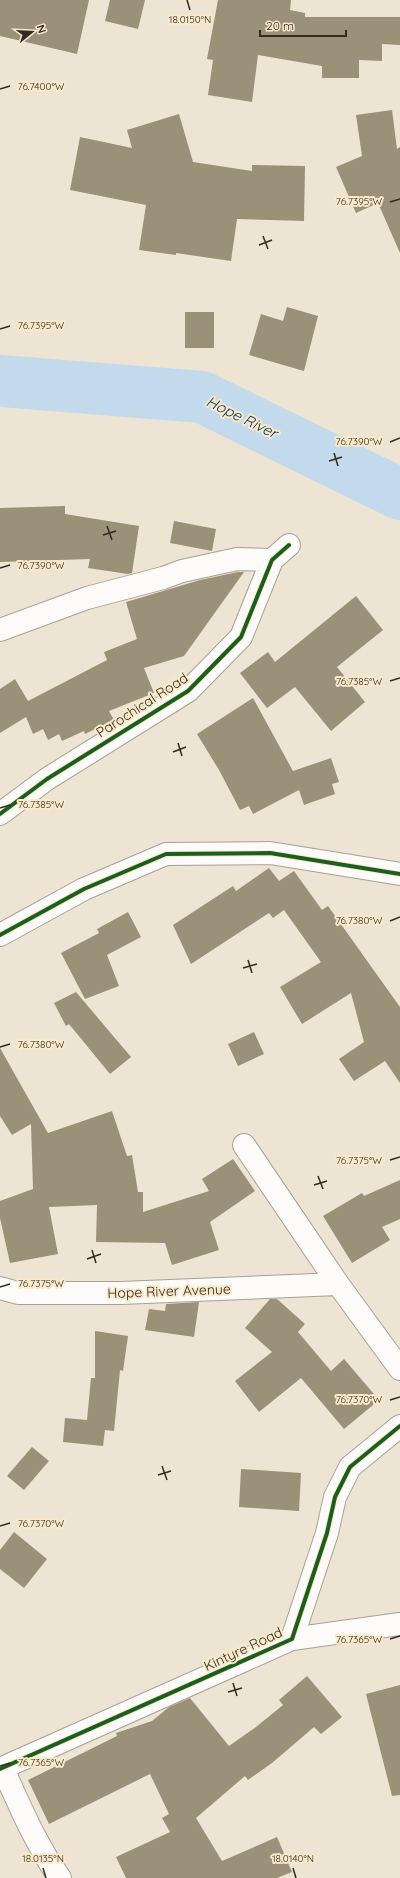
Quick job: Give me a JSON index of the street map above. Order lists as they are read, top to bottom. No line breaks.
{"streets":{"street":["Parochical Road","Hope River Avenue","Kintyre Road"]},"water":["Hope River"],"scale_bar":"20 m","north":"right","coordinates":["18.0150°N","76.7400°W","76.7395°W","76.7390°W","76.7385°W","76.7380°W","76.7375°W","76.7370°W","76.7365°W","18.0135°N","18.0140°N"]}
